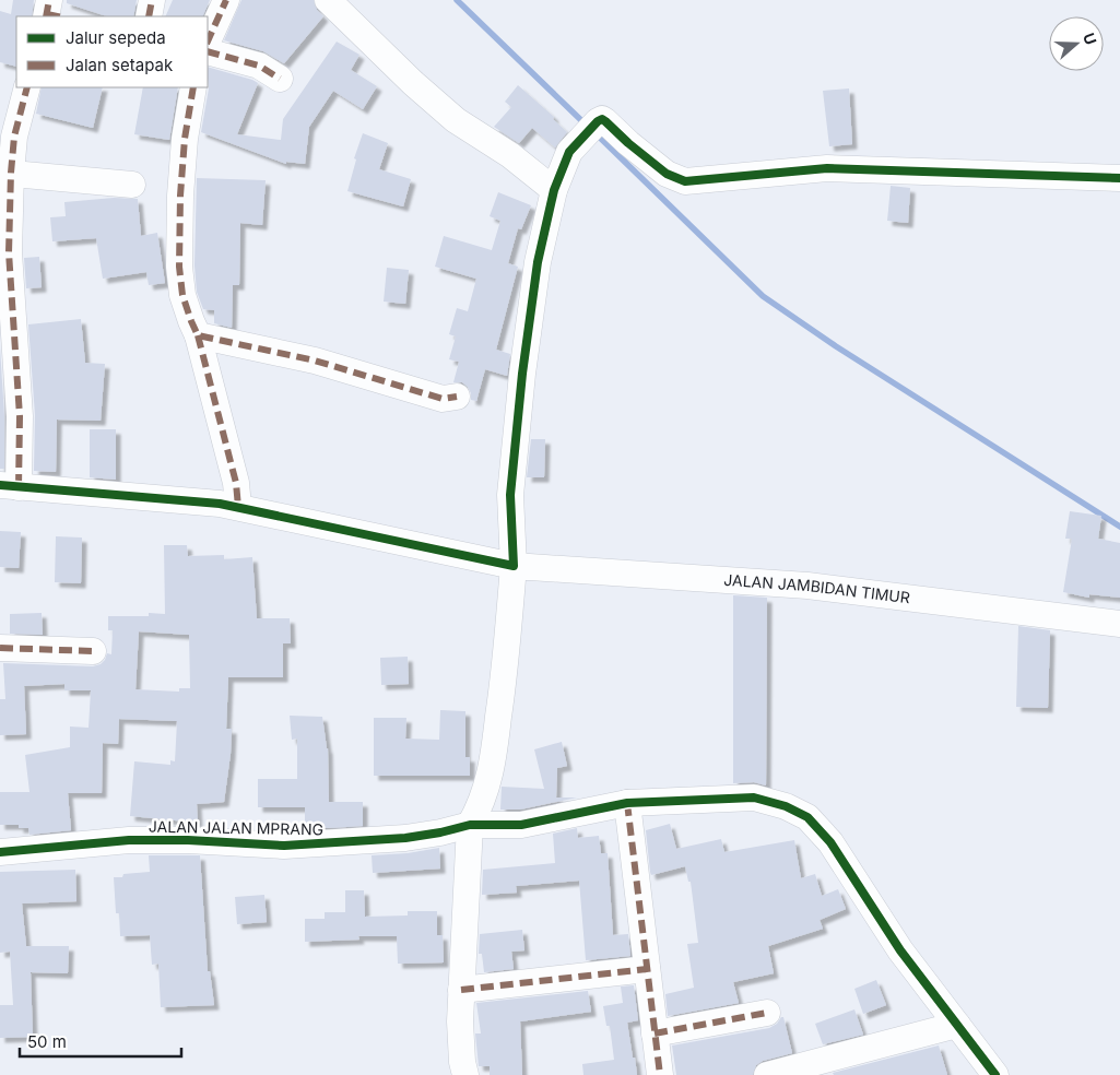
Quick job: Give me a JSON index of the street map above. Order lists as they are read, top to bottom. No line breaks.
{"streets":{"street":["JALAN JAMBIDAN TIMUR","JALAN JALAN MPRANG"]},"legend":["Jalur sepeda","Jalan setapak"],"scale_bar":"50 m","north":"right"}
